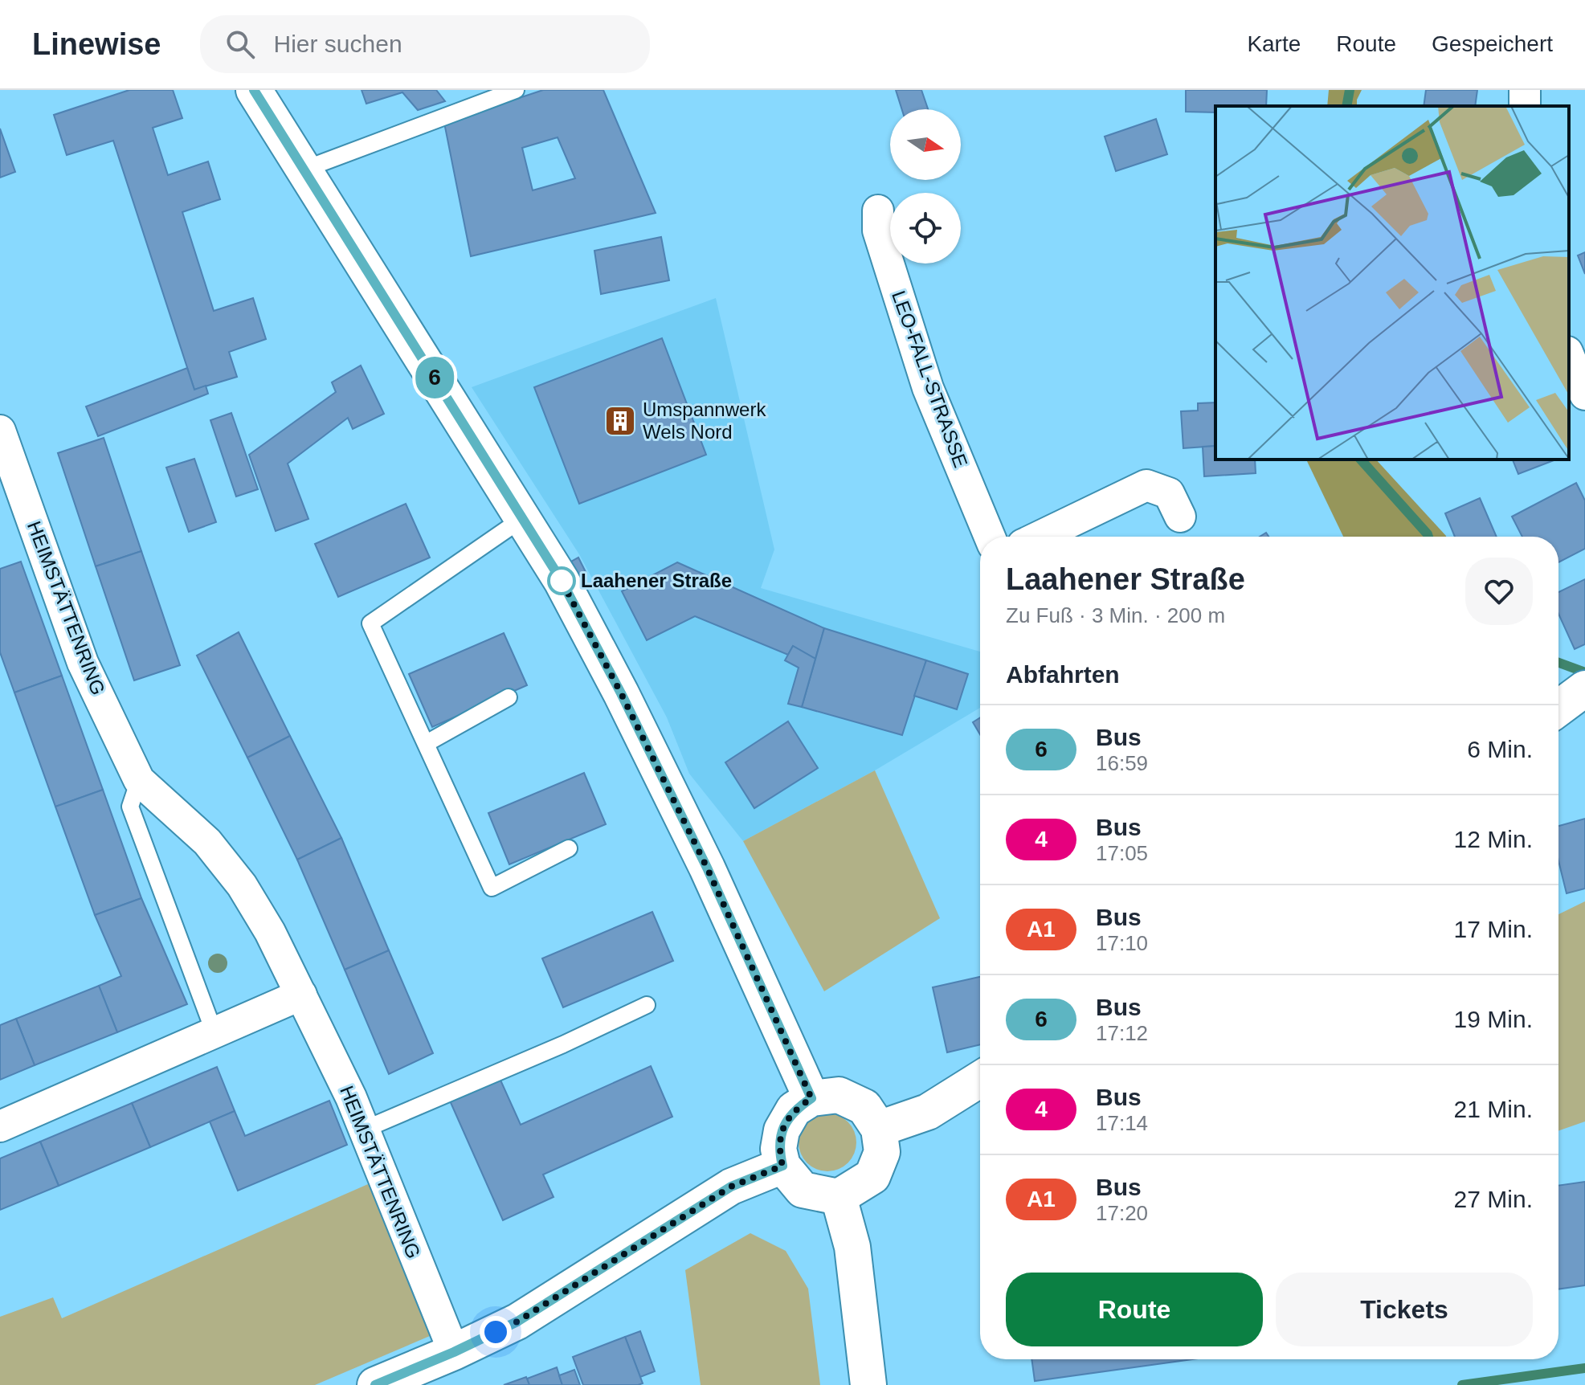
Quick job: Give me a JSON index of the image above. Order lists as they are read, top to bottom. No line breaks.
{"streets":{"street":["LEO-FALL-STRASSE","HEIMSTÄTTENRING"]},"places":{"building":["Umspannwerk Wels Nord"],"other":["Laahener Straße"]},"lines":["bus line 6"],"north":"right","page":{"header":"Linewise","search":"Hier suchen","nav":["Karte","Route","Gespeichert"],"on_map":"6","heading":[["Laahener Straße","Zu Fuß · 3 Min. · 200 m"],"Abfahrten"],"list":[{"mark":"6","name":"Bus","note":"16:59","value":"6 Min."},{"mark":"4","name":"Bus","note":"17:05","value":"12 Min."},{"mark":"A1","name":"Bus","note":"17:10","value":"17 Min."},{"mark":"6","name":"Bus","note":"17:12","value":"19 Min."},{"mark":"4","name":"Bus","note":"17:14","value":"21 Min."},{"mark":"A1","name":"Bus","note":"17:20","value":"27 Min."}],"buttons":["Route","Tickets"]}}
